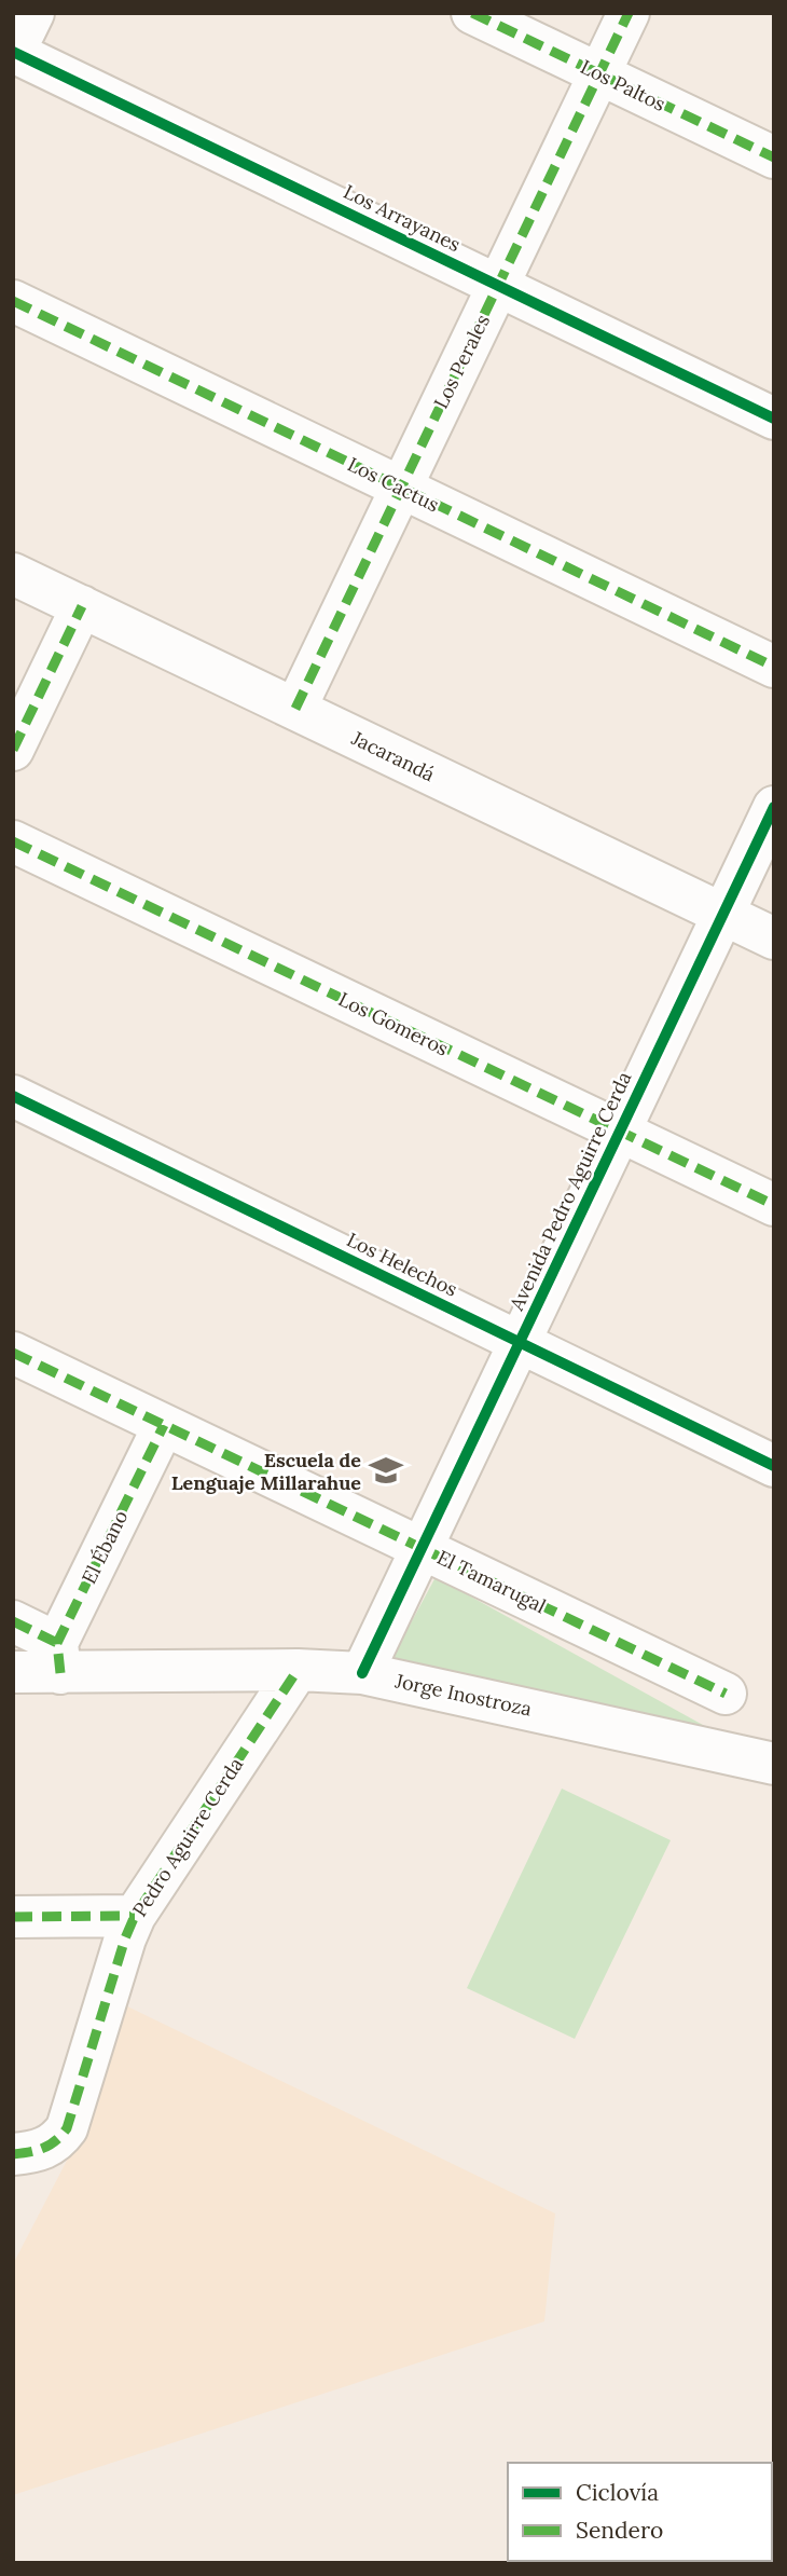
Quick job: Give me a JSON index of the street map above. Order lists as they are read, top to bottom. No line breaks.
{"streets":{"street":["Los Paltos","Los Arrayanes","Los Perales","Los Cactus","Jacarandá","Los Gomeros","Avenida Pedro Aguirre Cerda","Los Helechos","El Ébano","El Tamarugal","Jorge Inostroza","Pedro Aguirre Cerda"]},"crossings":[["Los Paltos","Los Perales"],["Los Arrayanes","Los Perales"],["Los Perales","Los Cactus"],["Los Perales","Jacarandá"],["Jacarandá","Avenida Pedro Aguirre Cerda"],["Los Gomeros","Avenida Pedro Aguirre Cerda"],["Avenida Pedro Aguirre Cerda","Los Helechos"],["Avenida Pedro Aguirre Cerda","El Tamarugal"],["Avenida Pedro Aguirre Cerda","Jorge Inostroza"],["El Ébano","El Tamarugal"],["El Ébano","Jorge Inostroza"],["Jorge Inostroza","Pedro Aguirre Cerda"]],"places":{"school or university":["Escuela de Lenguaje Millarahue"]},"legend":["Ciclovía","Sendero"]}
